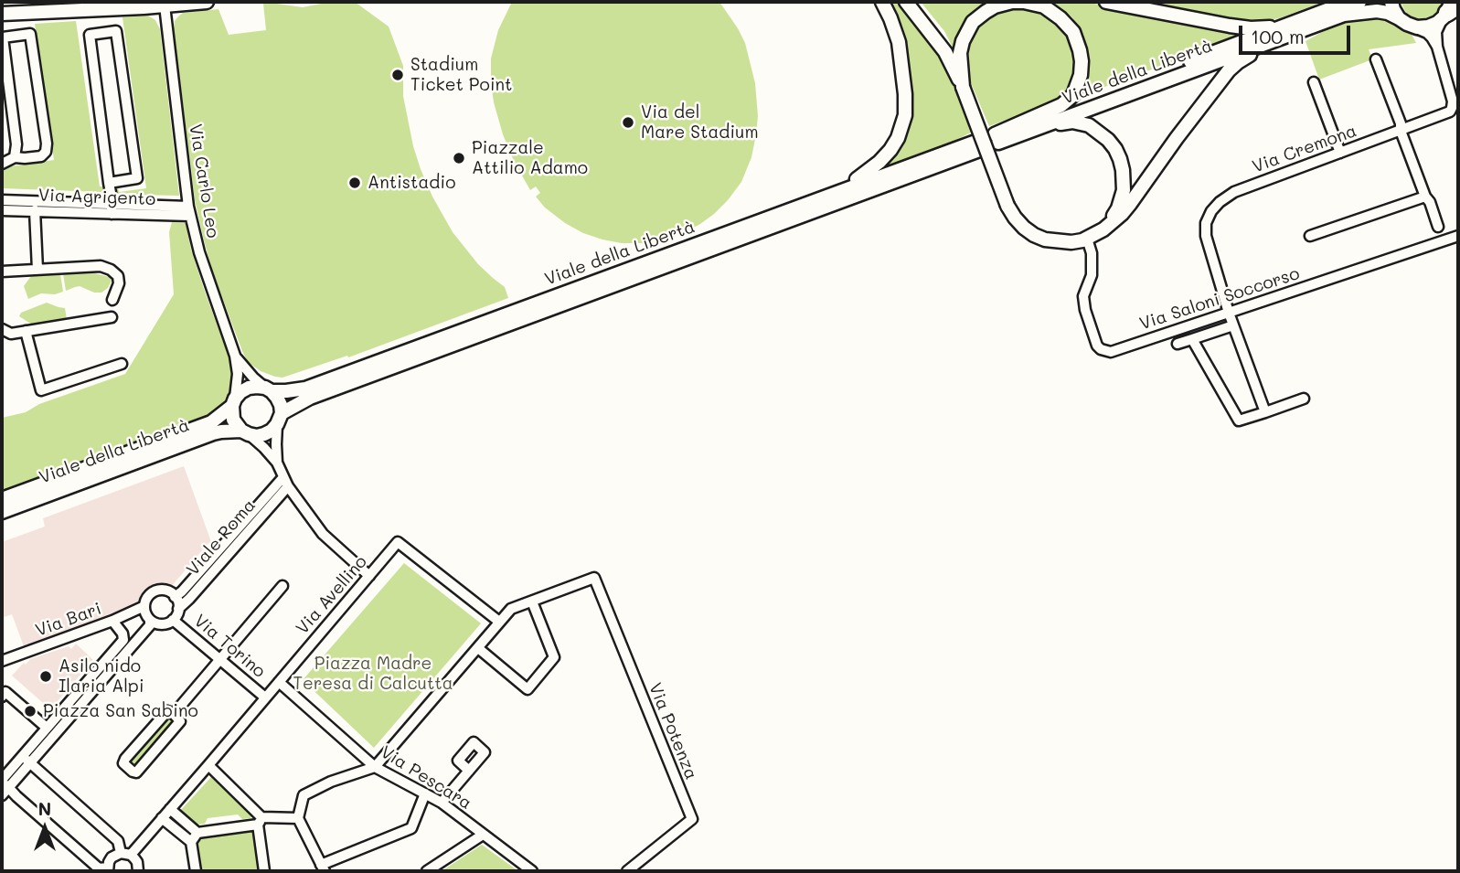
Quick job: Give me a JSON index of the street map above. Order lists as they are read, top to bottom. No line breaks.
{"streets":{"main road":["Viale della Libertà"],"street":["Via Cremona","Via Carlo Leo","Via Agrigento","Via Saloni Soccorso","Viale Roma","Via Avellino","Via Bari","Via Torino","Via Potenza","Via Pescara"]},"crossings":[["Viale della Libertà","Via Carlo Leo"],["Via Cremona","Via Saloni Soccorso"],["Via Carlo Leo","Via Agrigento"],["Viale Roma","Via Bari"],["Viale Roma","Via Torino"],["Via Avellino","Via Torino"],["Via Avellino","Via Pescara"],["Via Bari","Via Torino"]],"parks":["Piazza Madre Teresa di Calcutta"],"places":["Stadium Ticket Point","Via del Mare Stadium","Piazzale Attilio Adamo","Antistadio","Asilo nido Ilaria Alpi","Piazza San Sabino"],"scale_bar":"100 m","north":"top"}
